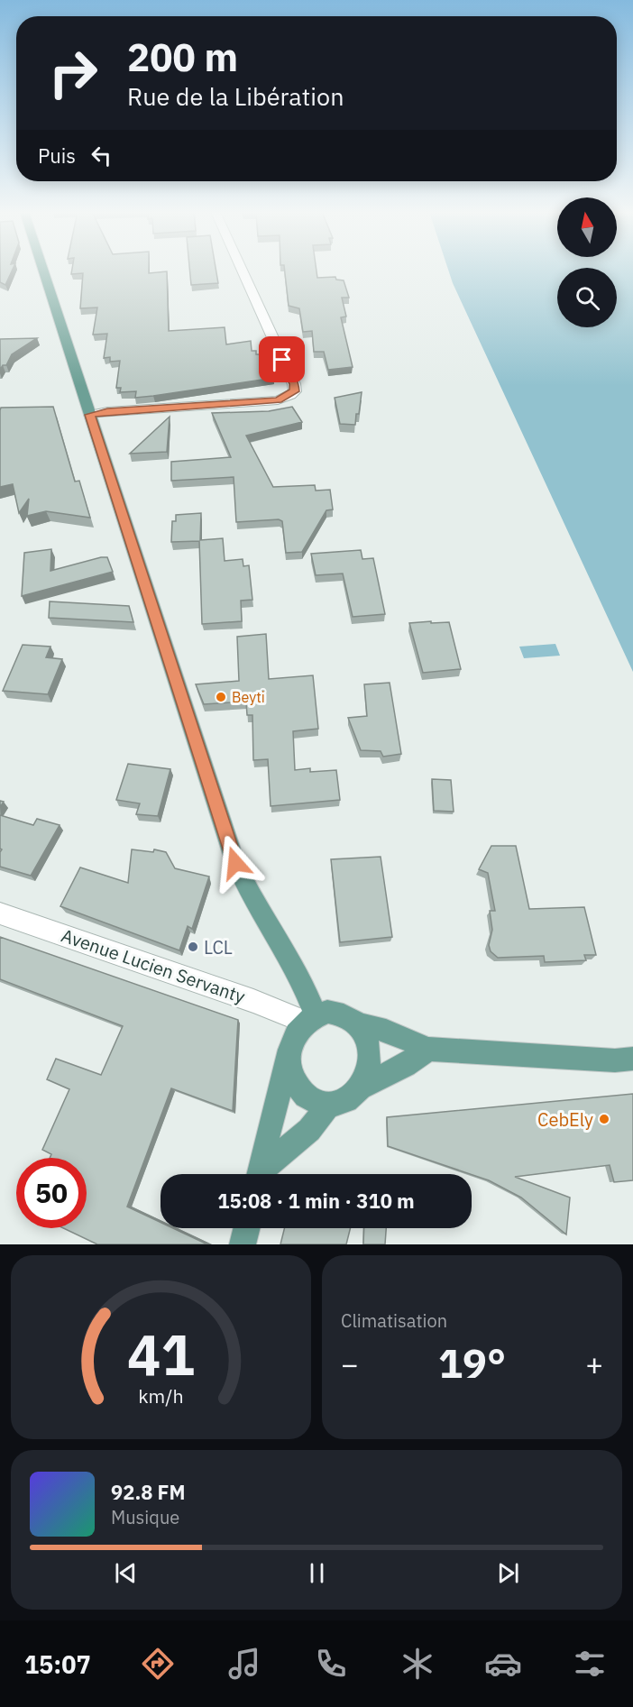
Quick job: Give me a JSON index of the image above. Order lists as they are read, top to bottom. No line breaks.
{"streets":{"street":["Avenue Lucien Servanty"]},"places":["Beyti","LCL","CebEly"],"north":"top","page":{"turn":["200 m","Rue de la Libération"],"then":"Puis","limit":"50","trip":"15:08 · 1 min · 310 m","tile":"Climatisation","heat":["−","19°","+"],"song":["92.8 FM","Musique"],"tabs":"15:07","gauge":["41","km/h"]}}
